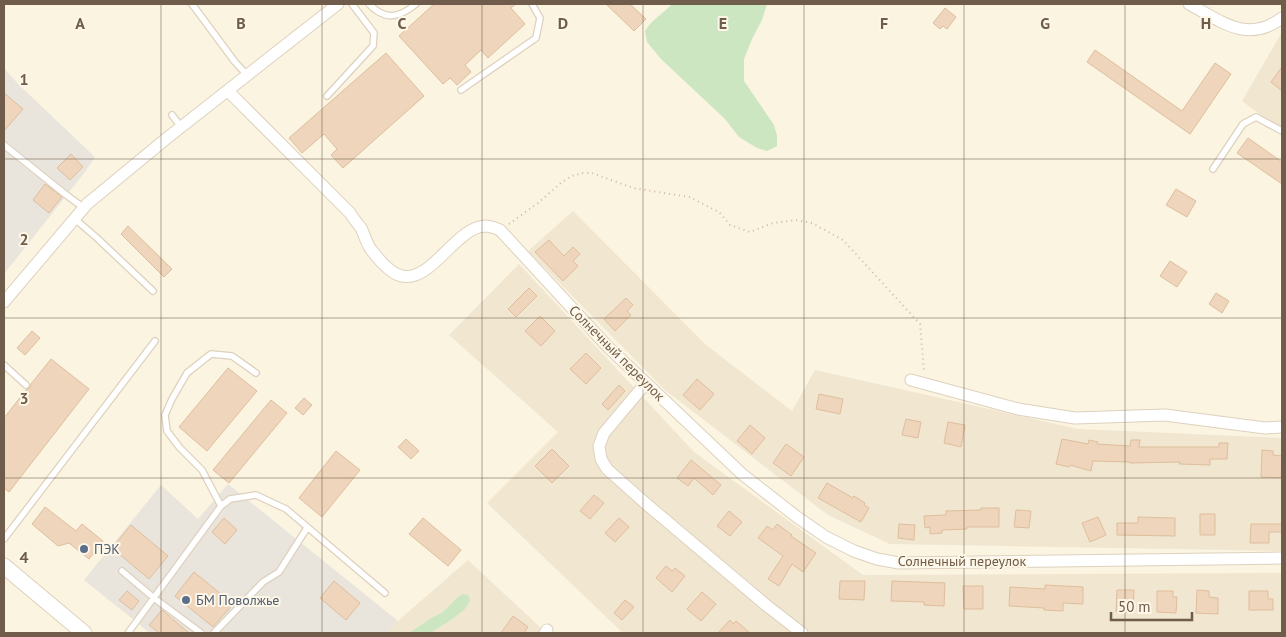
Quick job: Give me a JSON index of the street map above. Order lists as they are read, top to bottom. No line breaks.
{"streets":{"street":["Солнечный переулок"]},"places":["ПЭК","БМ Поволжье"],"scale_bar":"50 m","grid":{"columns":["A","B","C","D","E","F","G","H"],"rows":["1","2","3","4"]}}
